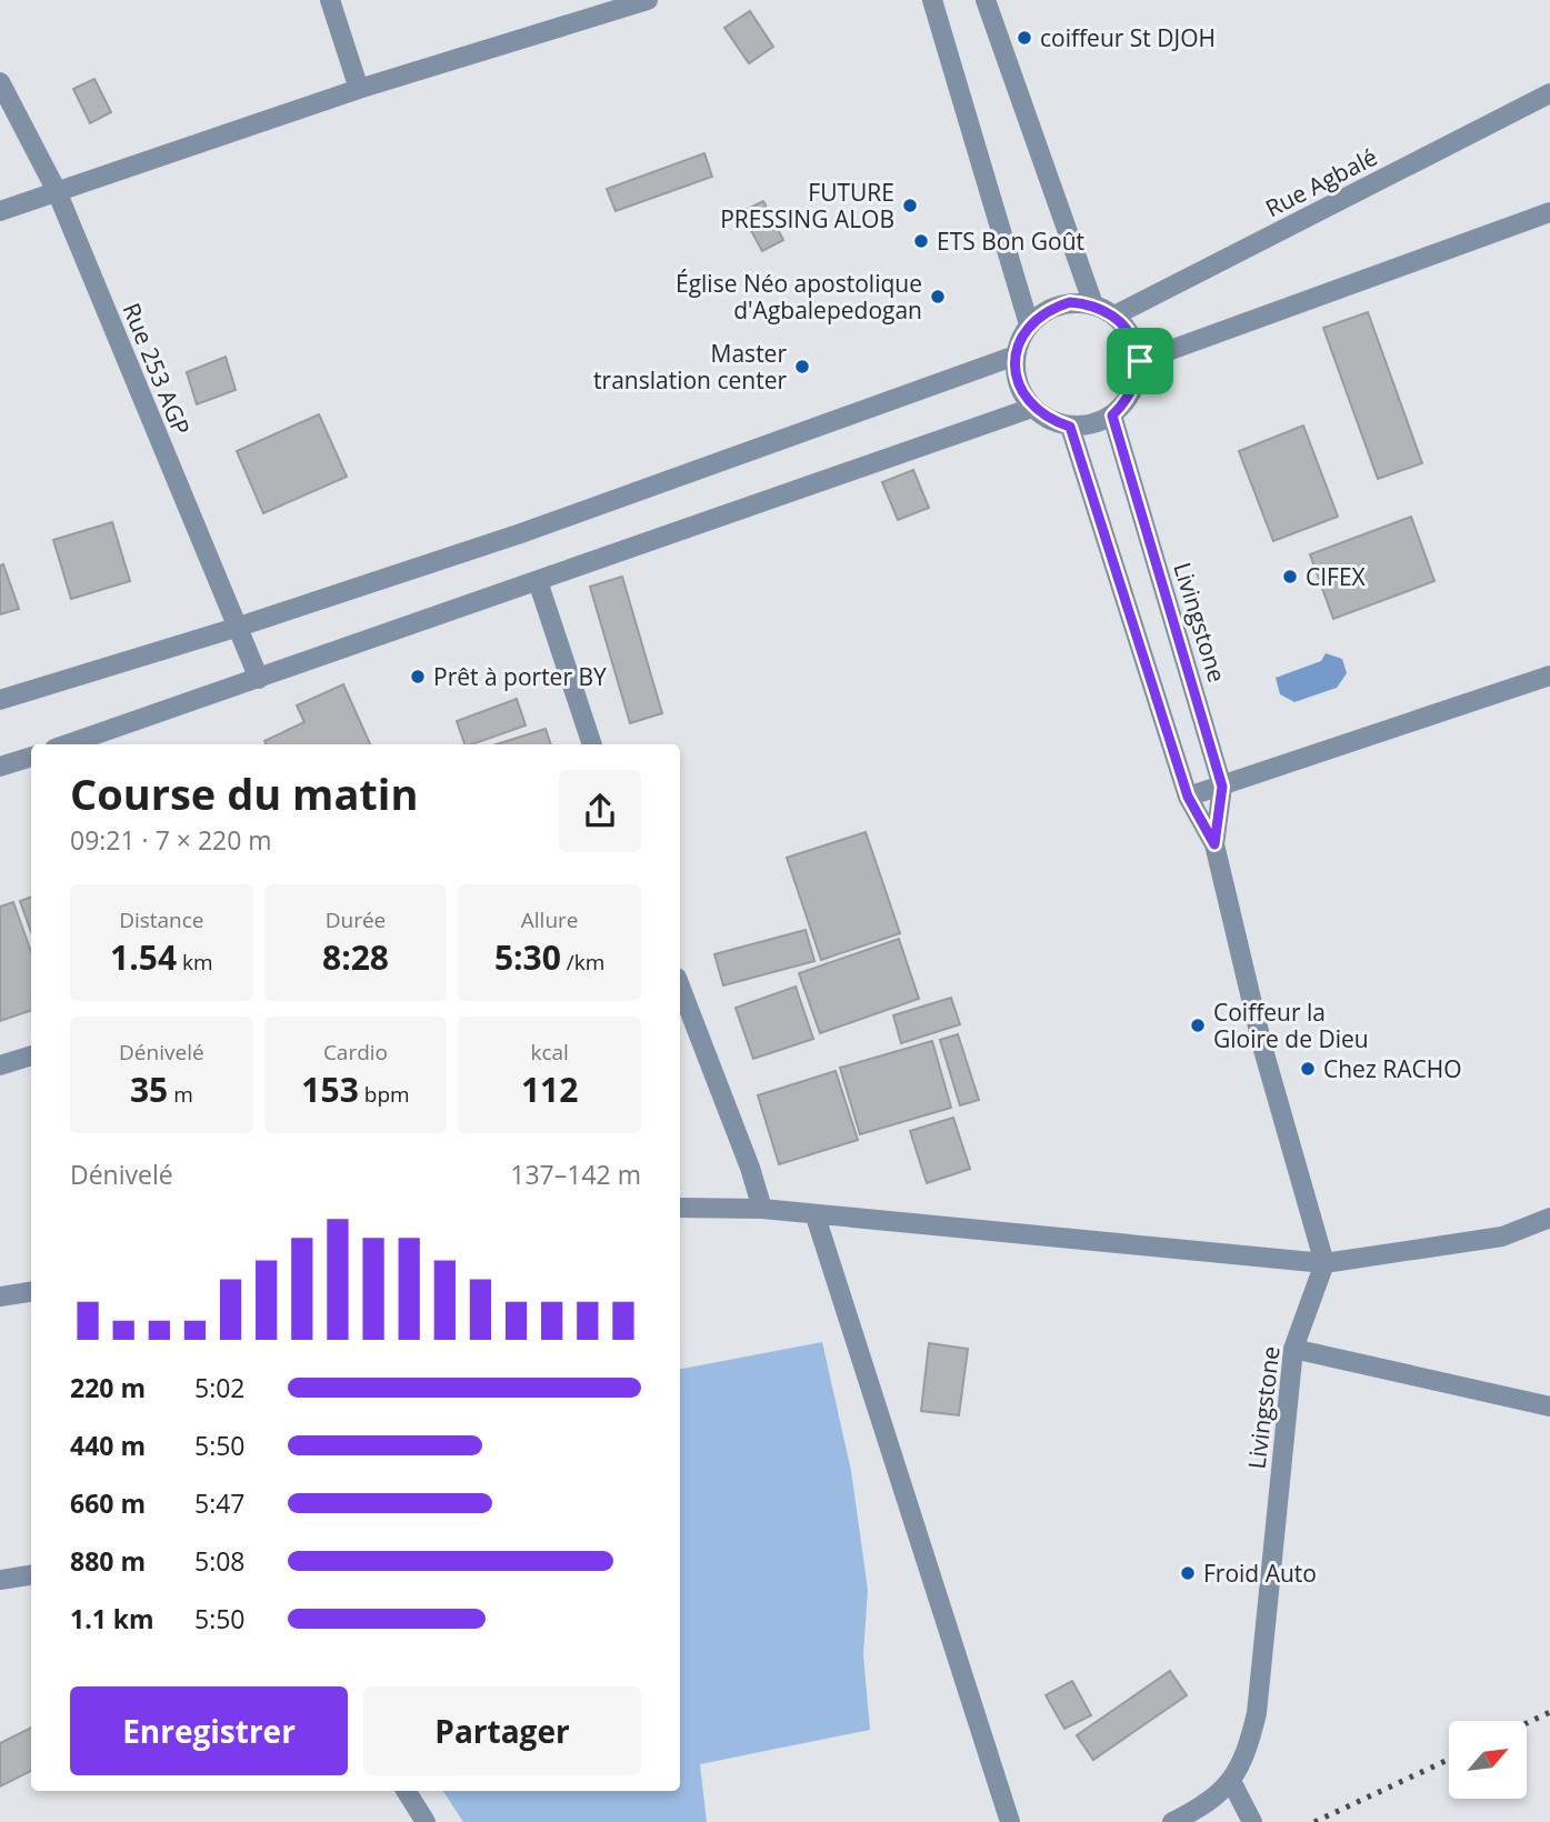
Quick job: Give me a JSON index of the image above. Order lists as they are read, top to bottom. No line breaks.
{"streets":{"street":["Rue Agbalé","Rue 253 AGP","Livingstone"]},"crossings":[["Rue Agbalé","Livingstone"]],"places":["coiffeur St DJOH","FUTURE PRESSING ALOB","ETS Bon Goût","Église Néo apostolique d'Agbalepedogan","Master translation center","CIFEX","Prêt à porter BY","Coiffeur la Gloire de Dieu","Chez RACHO","Froid Auto"],"north":"top right","page":{"heading":["Course du matin","09:21 · 7 × 220 m"],"stats":[["Distance","1.54 km"],["Durée","8:28"],["Allure","5:30 /km"],["Dénivelé","35 m"],["Cardio","153 bpm"],["kcal","112"]],"chart":["Dénivelé","137–142 m"],"list":[{"name":"220 m","note":"5:02"},{"name":"440 m","note":"5:50"},{"name":"660 m","note":"5:47"},{"name":"880 m","note":"5:08"},{"name":"1.1 km","note":"5:50"}],"buttons":["Enregistrer","Partager"]}}
